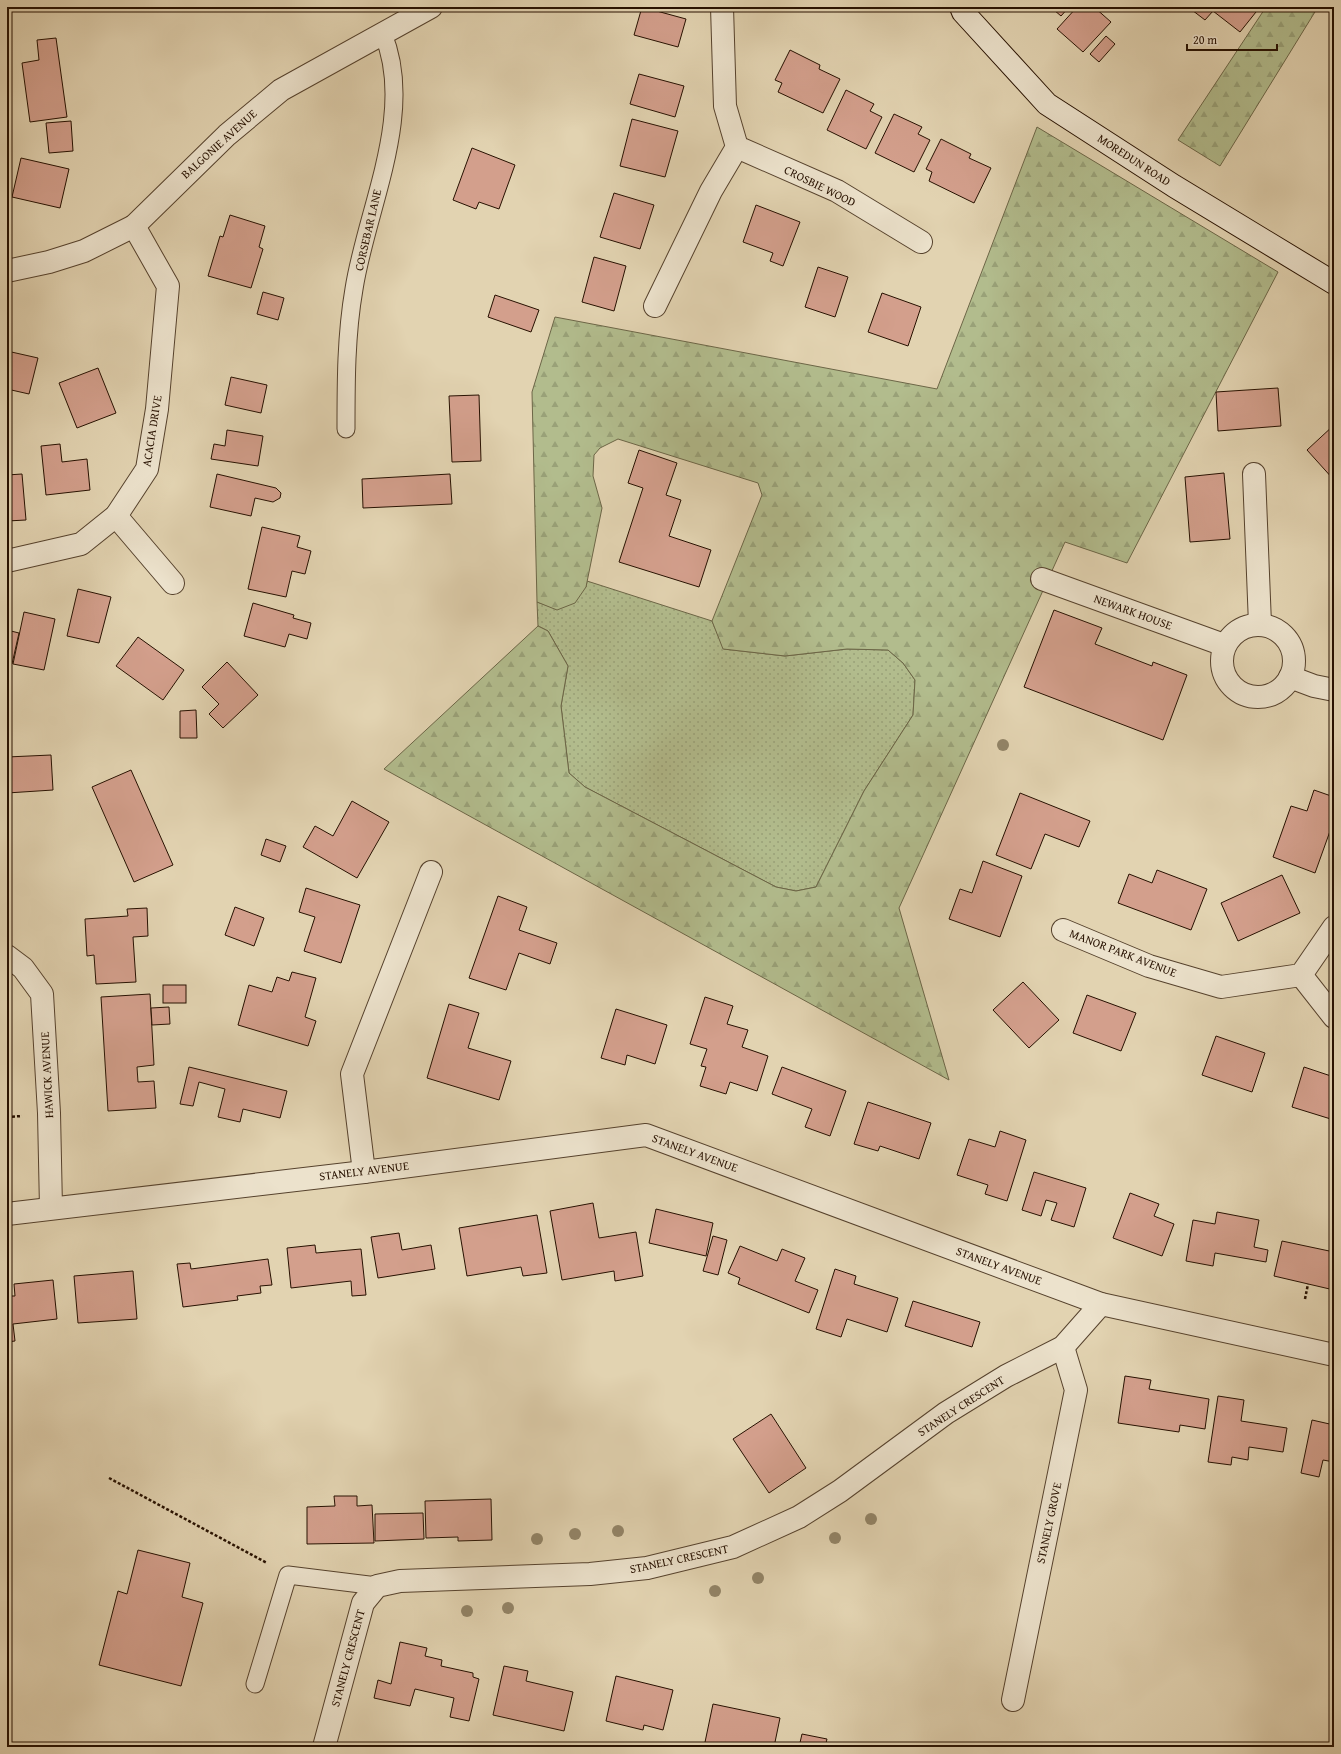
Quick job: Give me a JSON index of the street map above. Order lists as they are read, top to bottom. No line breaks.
{"streets":{"street":["BALGONIE AVENUE","MOREDUN ROAD","CROSBIE WOOD","ACACIA DRIVE","NEWARK HOUSE","MANOR PARK AVENUE","HAWICK AVENUE","STANELY AVENUE","STANELY CRESCENT","STANELY GROVE"],"lane":["CORSEBAR LANE"]},"crossings":[["BALGONIE AVENUE","CORSEBAR LANE"],["BALGONIE AVENUE","ACACIA DRIVE"],["HAWICK AVENUE","STANELY AVENUE"],["STANELY AVENUE","STANELY CRESCENT"],["STANELY CRESCENT","STANELY GROVE"]],"scale_bar":"20 m"}
